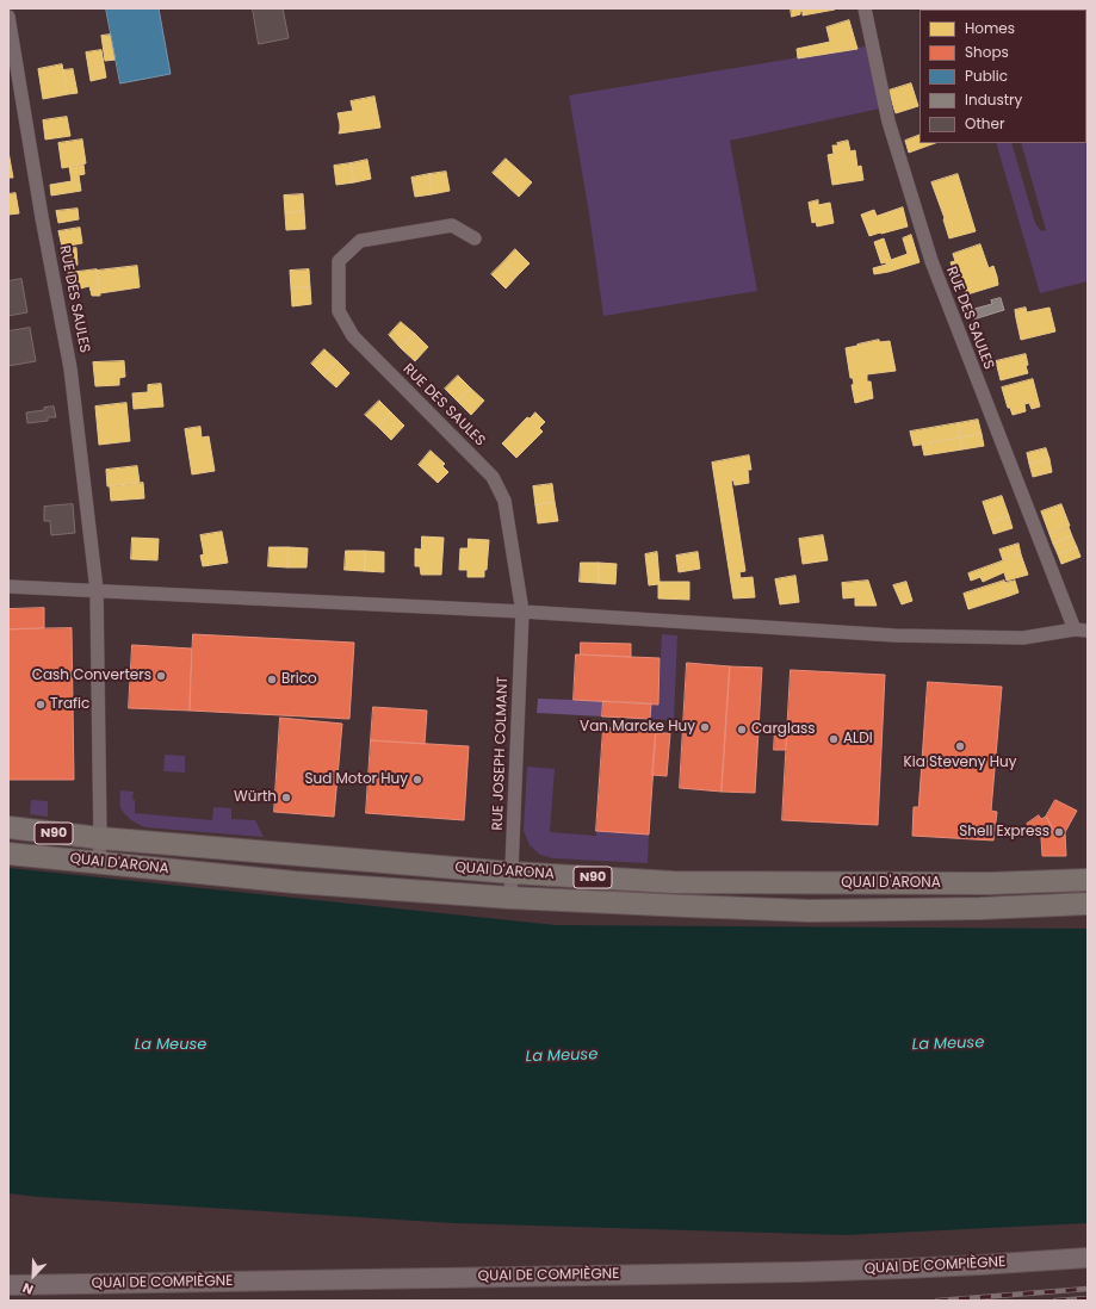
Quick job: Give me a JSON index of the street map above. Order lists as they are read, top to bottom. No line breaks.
{"streets":{"main road":["N90","QUAI D'ARONA","QUAI DE COMPIÈGNE"],"street":["RUE DES SAULES","RUE JOSEPH COLMANT"]},"crossings":[["RUE DES SAULES","RUE JOSEPH COLMANT"],["RUE JOSEPH COLMANT","QUAI D'ARONA"]],"water":["La Meuse"],"places":["Cash Converters","Brico","Trafic","Van Marcke Huy","Carglass","ALDI","Kia Steveny Huy","Sud Motor Huy","Würth","Shell Express"],"legend":["Homes","Shops","Public","Industry","Other"],"north":"bottom left"}
